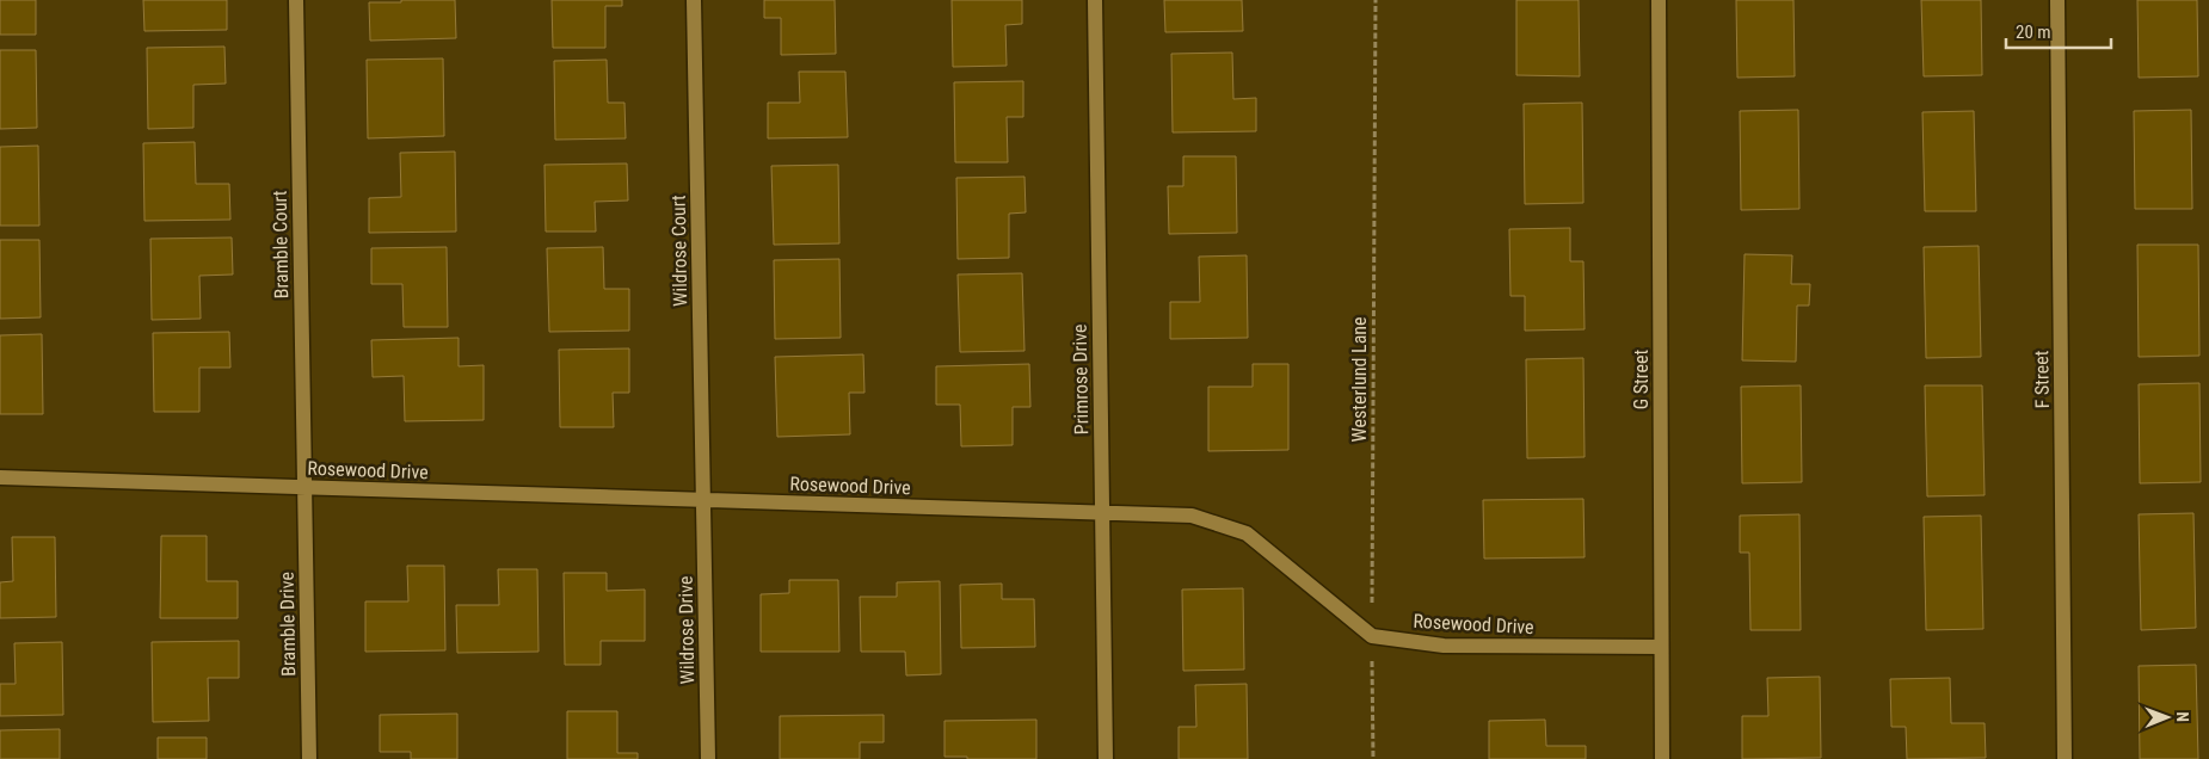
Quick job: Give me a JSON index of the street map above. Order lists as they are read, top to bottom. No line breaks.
{"streets":{"street":["Bramble Court","Wildrose Court","Primrose Drive","G Street","F Street","Rosewood Drive","Bramble Drive","Wildrose Drive"],"path":["Westerlund Lane"]},"crossings":[["Bramble Court","Rosewood Drive"],["Bramble Court","Bramble Drive"],["Wildrose Court","Rosewood Drive"],["Wildrose Court","Wildrose Drive"],["Primrose Drive","Rosewood Drive"],["Westerlund Lane","Rosewood Drive"],["G Street","Rosewood Drive"],["Rosewood Drive","Bramble Drive"],["Rosewood Drive","Wildrose Drive"]],"scale_bar":"20 m","north":"right"}
